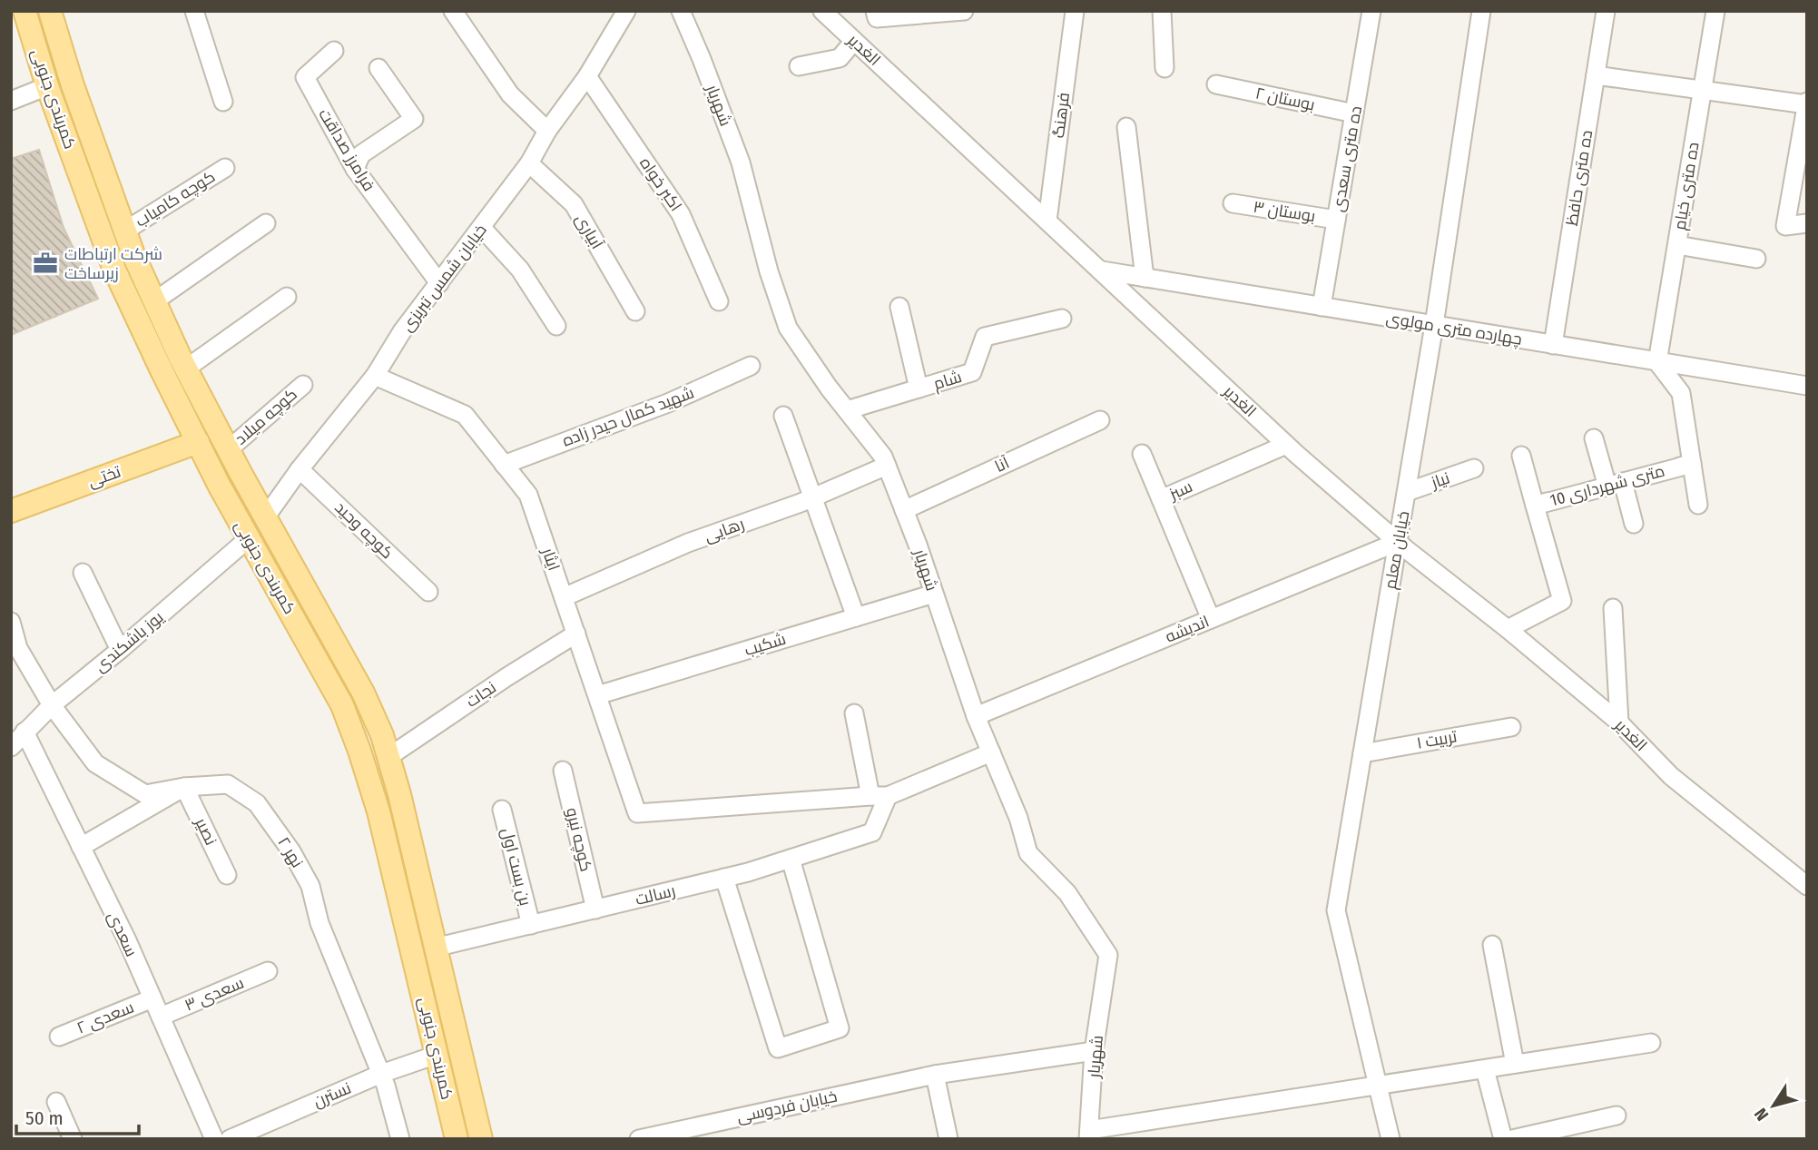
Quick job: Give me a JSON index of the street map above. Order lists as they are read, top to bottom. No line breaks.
{"streets":{"main road":["کمربندی جنوبی","تختی"],"street":["الغدیر","بوستان ۲","شهریار","فرهنگ","فرامرز صداقت","ده متری سعدی","ده متری حافظ","اکبر خواه","ده متری خیام","کوچه کامیاب","بوستان ۳","آبیاری","خیابان شمس تبریزی","چهارده متری مولوی","شام","کوچه میلاد","شهید کمال حیدر زاده","آنا","نیاز","10 متری شهرداری","سبز","کوچه وحید","رهایی","خیابان معلم","ایثار","اندیشه","یوز باشکندی","شکیب","نجات","تربیت ۱","نصیر","کوچه نیرو","نهر ۲","بن بست اول","رسالت","سعدی","سعدی ۳","سعدی ۲","نسترن","خیابان فردوسی"]},"crossings":[["الغدیر","فرهنگ"],["الغدیر","چهارده متری مولوی"],["الغدیر","10 متری شهرداری"],["الغدیر","سبز"],["الغدیر","خیابان معلم"],["الغدیر","اندیشه"],["کمربندی جنوبی","کوچه کامیاب"],["کمربندی جنوبی","خیابان شمس تبریزی"],["کمربندی جنوبی","کوچه میلاد"],["کمربندی جنوبی","تختی"],["کمربندی جنوبی","یوز باشکندی"],["کمربندی جنوبی","نجات"],["کمربندی جنوبی","رسالت"],["کمربندی جنوبی","نسترن"],["بوستان ۲","ده متری سعدی"],["شهریار","شام"],["شهریار","آنا"],["شهریار","رهایی"],["شهریار","اندیشه"],["شهریار","شکیب"],["شهریار","خیابان فردوسی"],["فرامرز صداقت","خیابان شمس تبریزی"],["ده متری سعدی","بوستان ۳"],["ده متری سعدی","چهارده متری مولوی"],["ده متری حافظ","چهارده متری مولوی"],["اکبر خواه","خیابان شمس تبریزی"],["ده متری خیام","چهارده متری مولوی"],["آبیاری","خیابان شمس تبریزی"],["خیابان شمس تبریزی","کوچه وحید"],["خیابان شمس تبریزی","ایثار"],["چهارده متری مولوی","خیابان معلم"],["شهید کمال حیدر زاده","ایثار"],["نیاز","خیابان معلم"],["سبز","اندیشه"],["رهایی","ایثار"],["خیابان معلم","اندیشه"],["خیابان معلم","تربیت ۱"],["ایثار","شکیب"],["ایثار","نجات"],["ایثار","رسالت"],["یوز باشکندی","نهر ۲"],["یوز باشکندی","سعدی"],["نصیر","نهر ۲"],["کوچه نیرو","رسالت"],["نهر ۲","نسترن"],["بن بست اول","رسالت"],["سعدی","سعدی ۳"],["سعدی","سعدی ۲"]],"places":{"office":["شرکت ارتباطات زیرساخت"]},"scale_bar":"50 m","north":"bottom left"}
